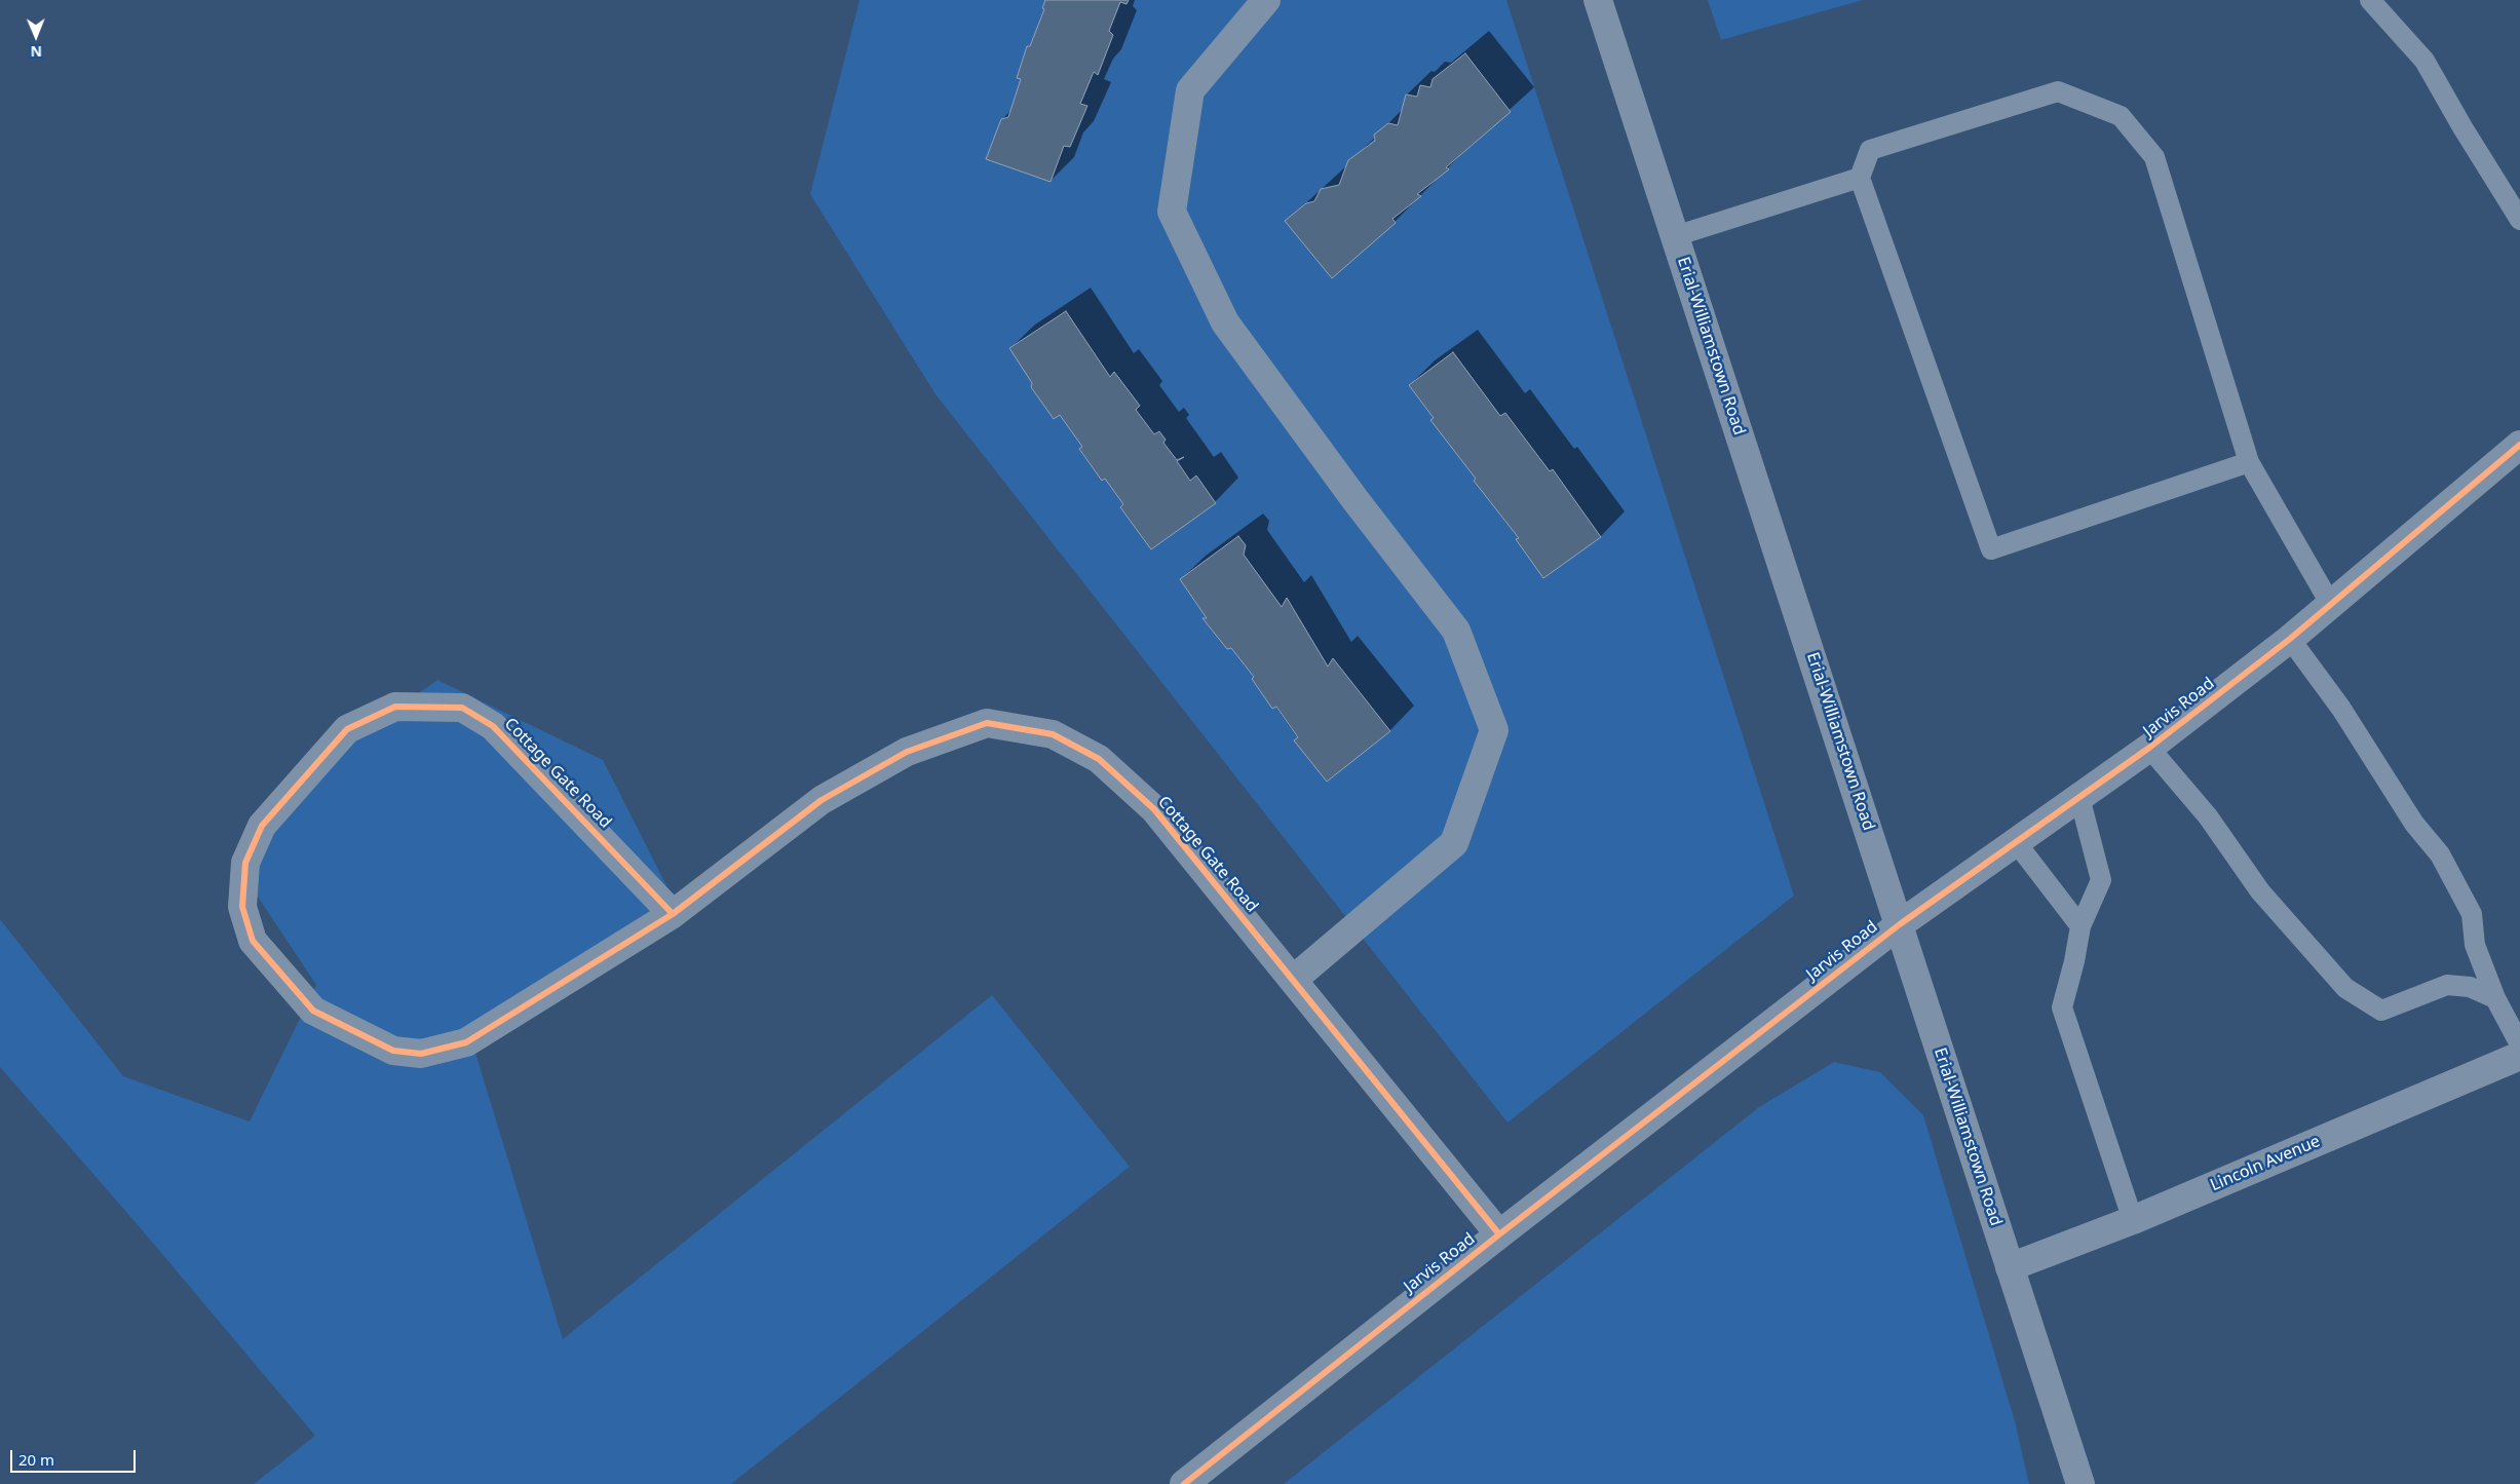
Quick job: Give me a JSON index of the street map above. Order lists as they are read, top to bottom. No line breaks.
{"streets":{"street":["Erial-Williamstown Road","Jarvis Road","Cottage Gate Road","Lincoln Avenue"]},"crossings":[["Erial-Williamstown Road","Jarvis Road"],["Erial-Williamstown Road","Lincoln Avenue"],["Jarvis Road","Cottage Gate Road"]],"scale_bar":"20 m","north":"bottom"}
